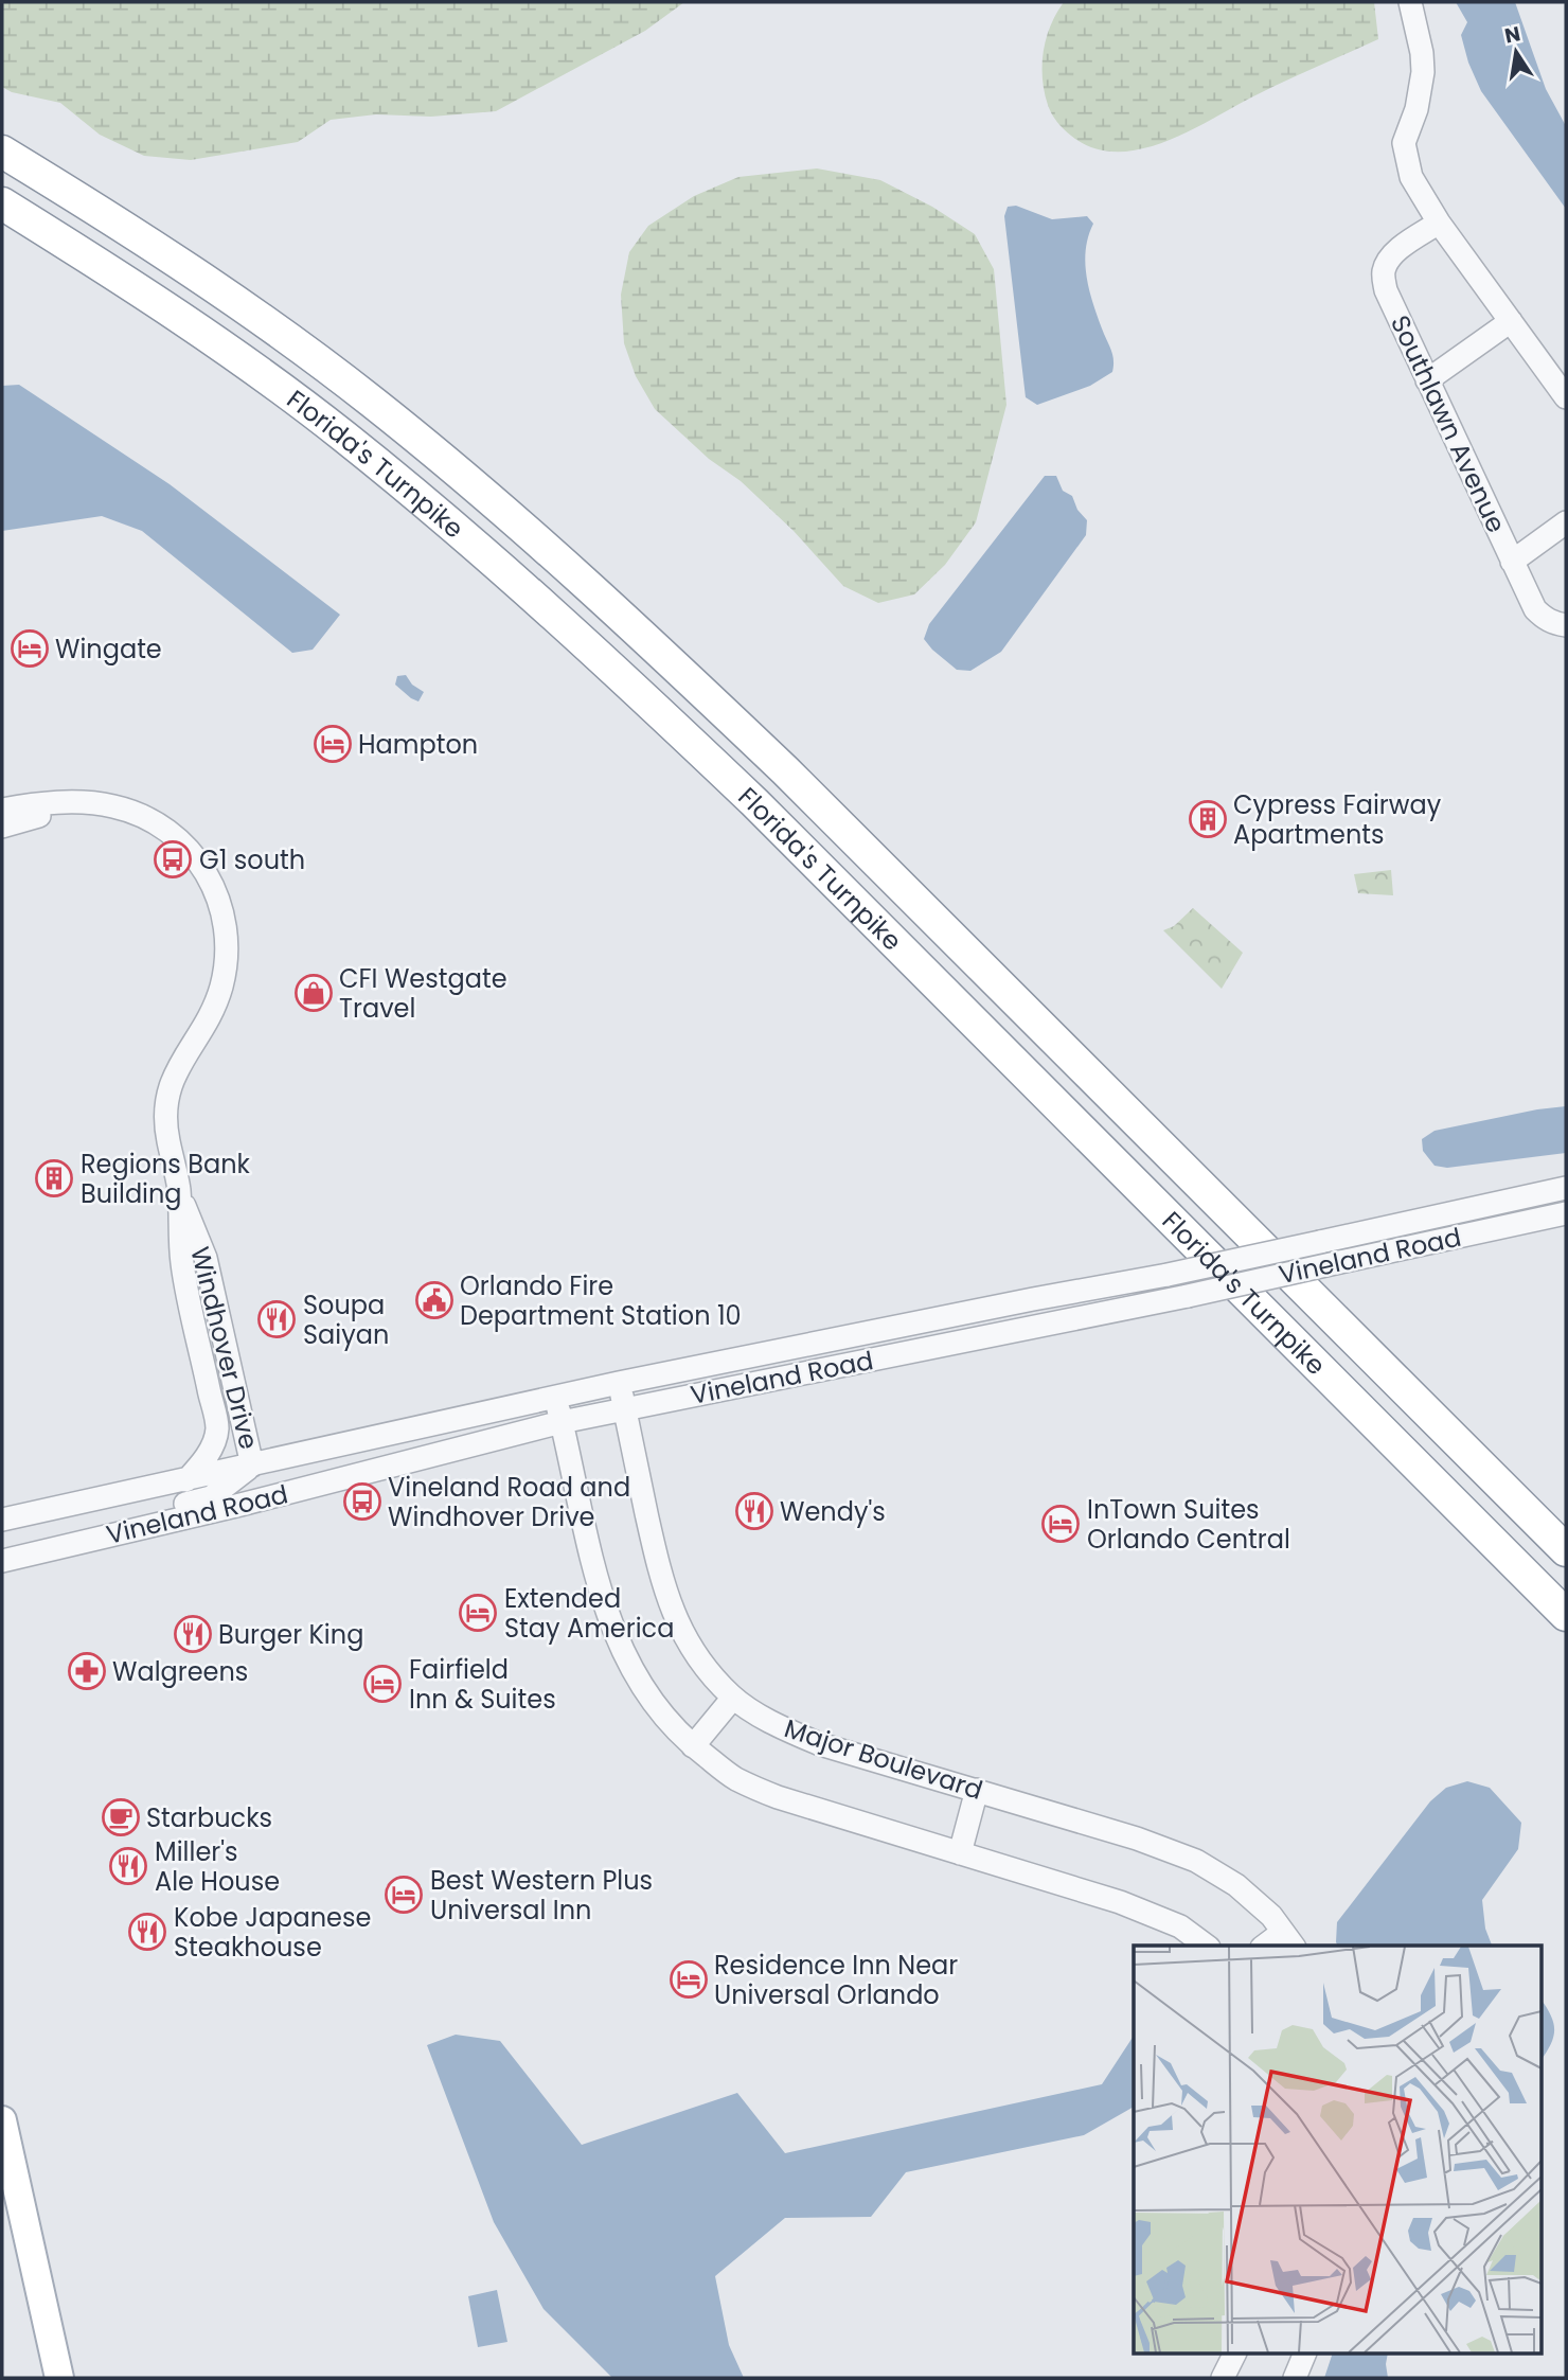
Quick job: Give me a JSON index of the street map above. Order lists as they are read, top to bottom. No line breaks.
{"streets":{"highway":["Florida's Turnpike"],"street":["Southlawn Avenue","Vineland Road","Windhover Drive","Major Boulevard"]},"crossings":[["Vineland Road","Windhover Drive"],["Vineland Road","Major Boulevard"]],"places":{"hotel":["Wingate","Hampton","InTown Suites Orlando Central","Extended Stay America","Fairfield Inn & Suites","Best Western Plus Universal Inn","Residence Inn Near Universal Orlando"],"building":["Cypress Fairway Apartments","Regions Bank Building"],"bus stop":["G1 south","Vineland Road and Windhover Drive"],"shop":["CFI Westgate Travel"],"public building":["Orlando Fire Department Station 10"],"restaurant":["Soupa Saiyan","Wendy's","Burger King","Miller's Ale House","Kobe Japanese Steakhouse"],"pharmacy":["Walgreens"],"cafe":["Starbucks"]},"north":"top"}
